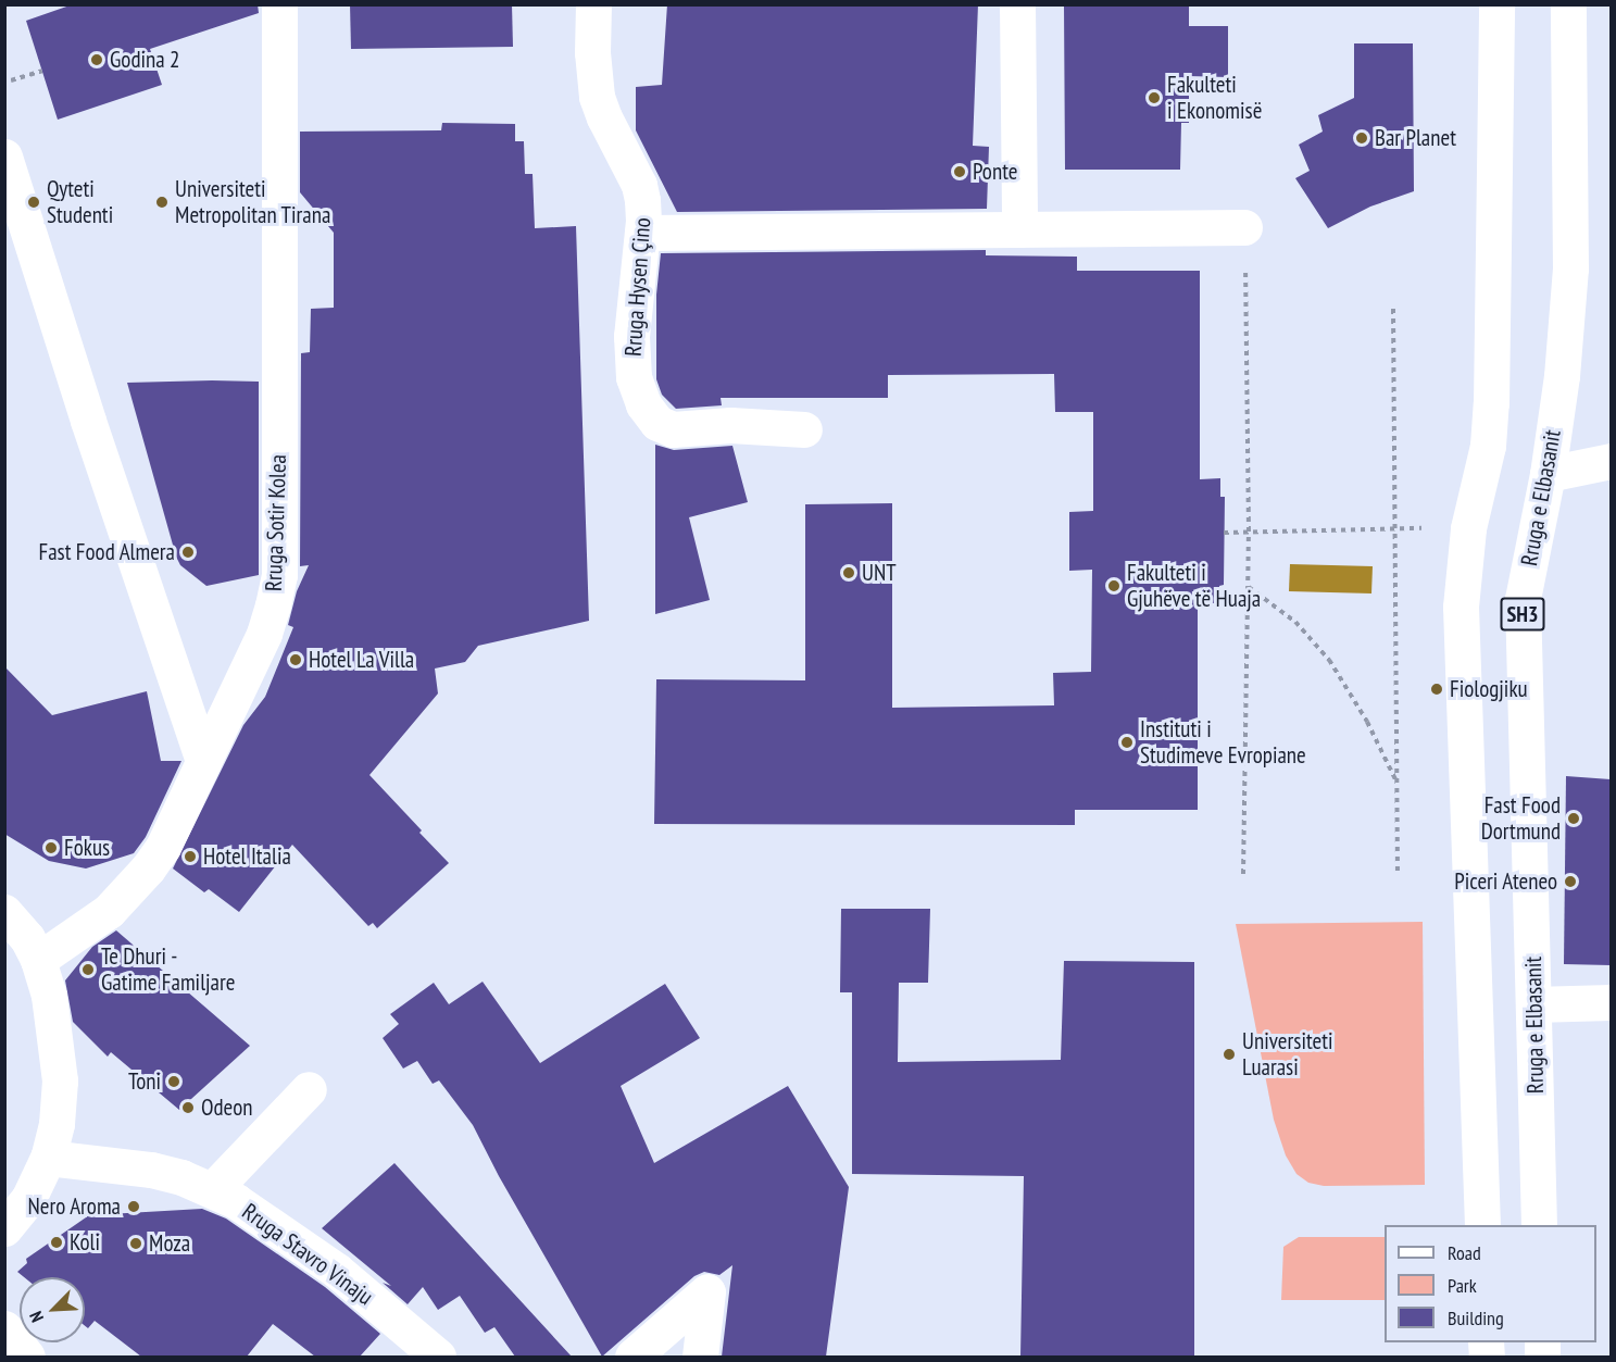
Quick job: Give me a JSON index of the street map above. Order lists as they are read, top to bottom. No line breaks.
{"streets":{"street":["Rruga Hysen Çino","Rruga e Elbasanit","Rruga Sotir Kolea","SH3","Rruga Stavro Vinaju"]},"places":["Godina 2","Fakulteti i Ekonomisë","Bar Planet","Ponte","Qyteti Studenti","Universiteti Metropolitan Tirana","Fast Food Almera","UNT","Fakulteti i Gjuhëve të Huaja","Hotel La Villa","Fiologjiku","Instituti i Studimeve Evropiane","Fast Food Dortmund","Fokus","Hotel Italia","Piceri Ateneo","Te Dhuri - Gatime Familjare","Universiteti Luarasi","Toni","Odeon","Nero Aroma","Koli","Moza"],"legend":["Road","Park","Building"],"north":"bottom left"}
